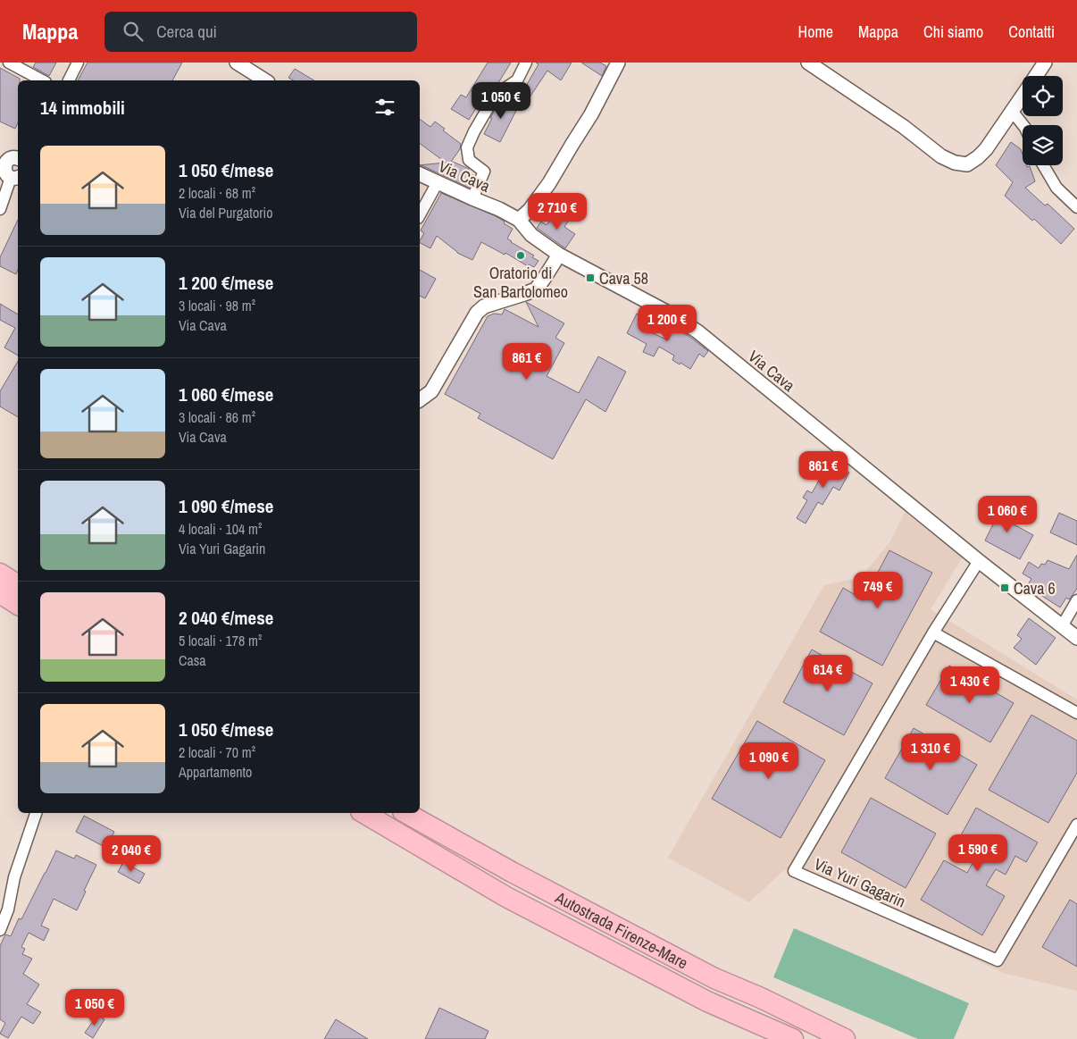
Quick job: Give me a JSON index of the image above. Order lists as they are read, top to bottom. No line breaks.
{"streets":{"highway":["Autostrada Firenze-Mare"],"street":["Via Cava","Via Yuri Gagarin"]},"crossings":[["Via Cava","Via Yuri Gagarin"]],"places":{"other":["Oratorio di San Bartolomeo"],"transit":["Cava 58","Cava 6"]},"page":{"header":"Mappa","search":"Cerca qui","nav":["Home","Mappa","Chi siamo","Contatti"],"heading":"14 immobili","price":["1 050 €","2 710 €","1 200 €","861 €","861 €","1 060 €","749 €","614 €","1 430 €","1 310 €","1 090 €","1 590 €","2 040 €","1 050 €"],"list":[{"name":"1 050 €/mese","note":"2 locali · 68 m² · Via del Purgatorio"},{"name":"1 200 €/mese","note":"3 locali · 98 m² · Via Cava"},{"name":"1 060 €/mese","note":"3 locali · 86 m² · Via Cava"},{"name":"1 090 €/mese","note":"4 locali · 104 m² · Via Yuri Gagarin"},{"name":"2 040 €/mese","note":"5 locali · 178 m² · Casa"},{"name":"1 050 €/mese","note":"2 locali · 70 m² · Appartamento"}]}}
